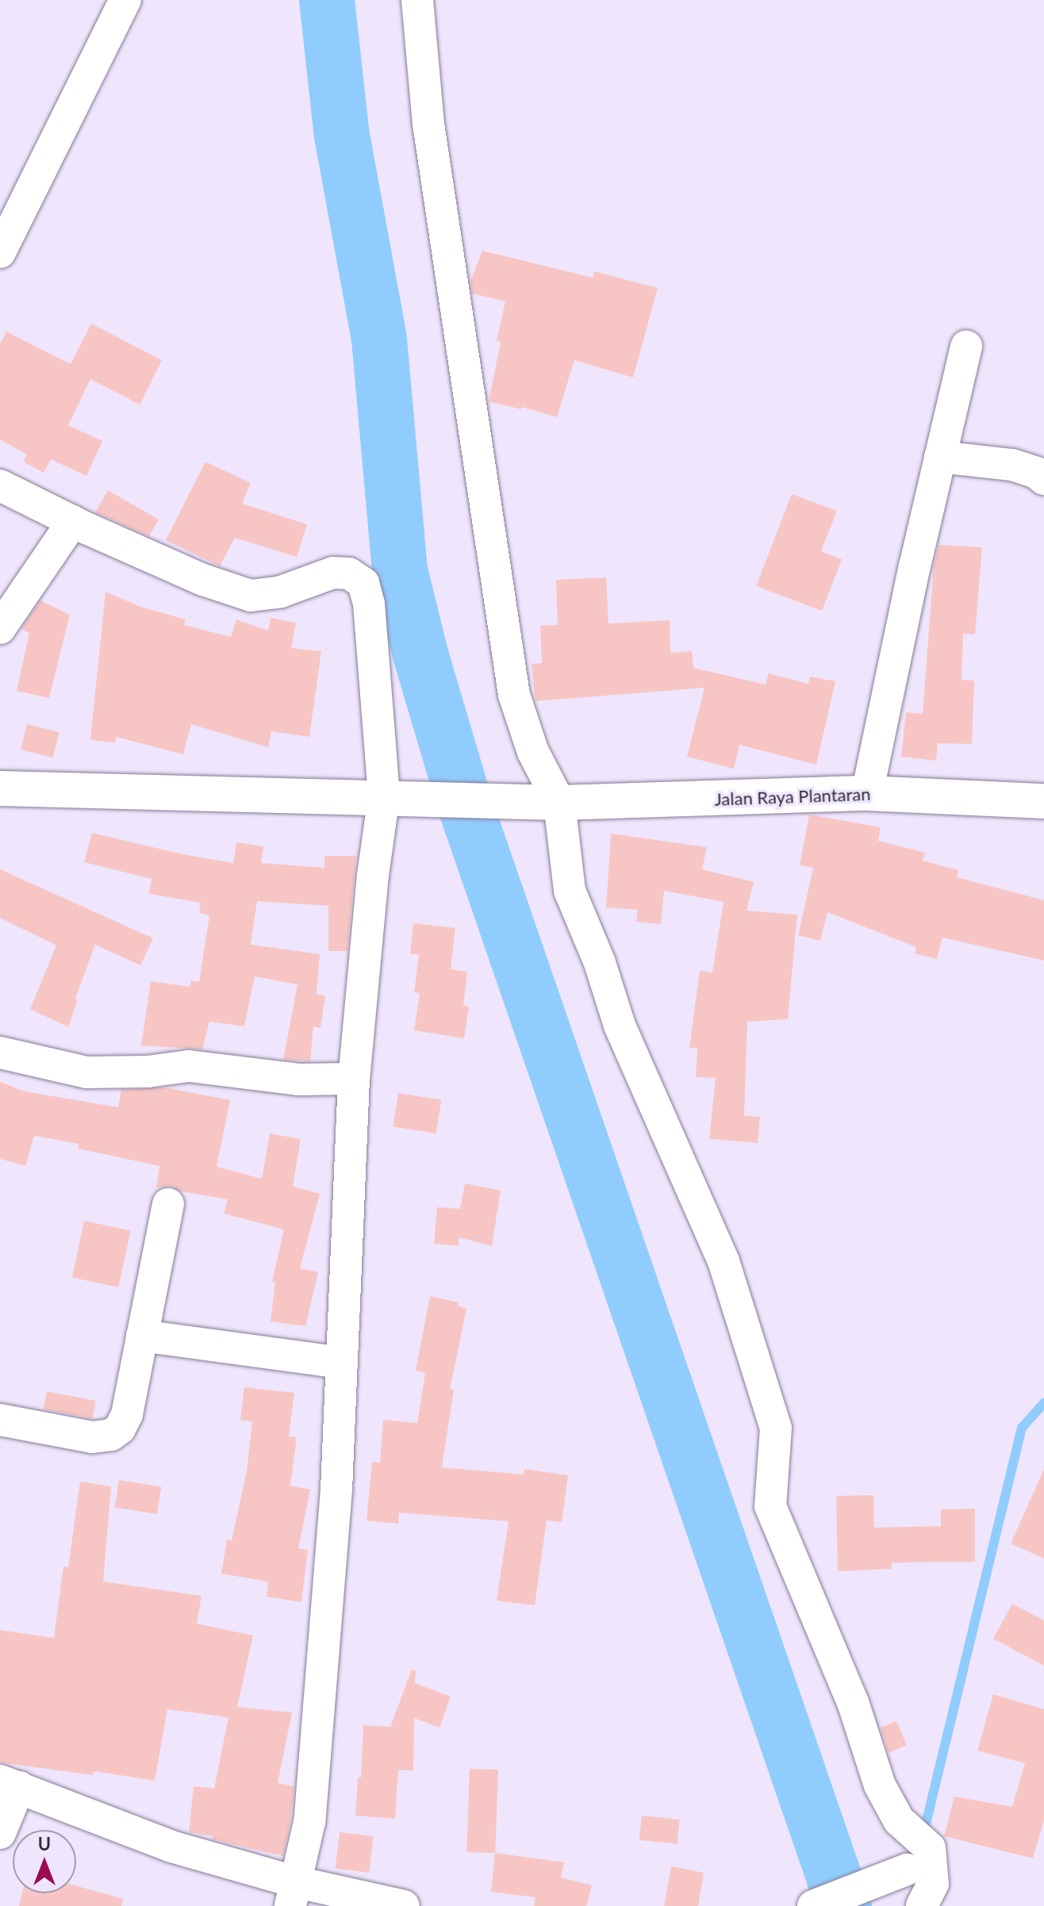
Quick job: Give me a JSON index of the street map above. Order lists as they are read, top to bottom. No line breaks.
{"streets":{"main road":["Jalan Raya Plantaran"]},"north":"top"}
